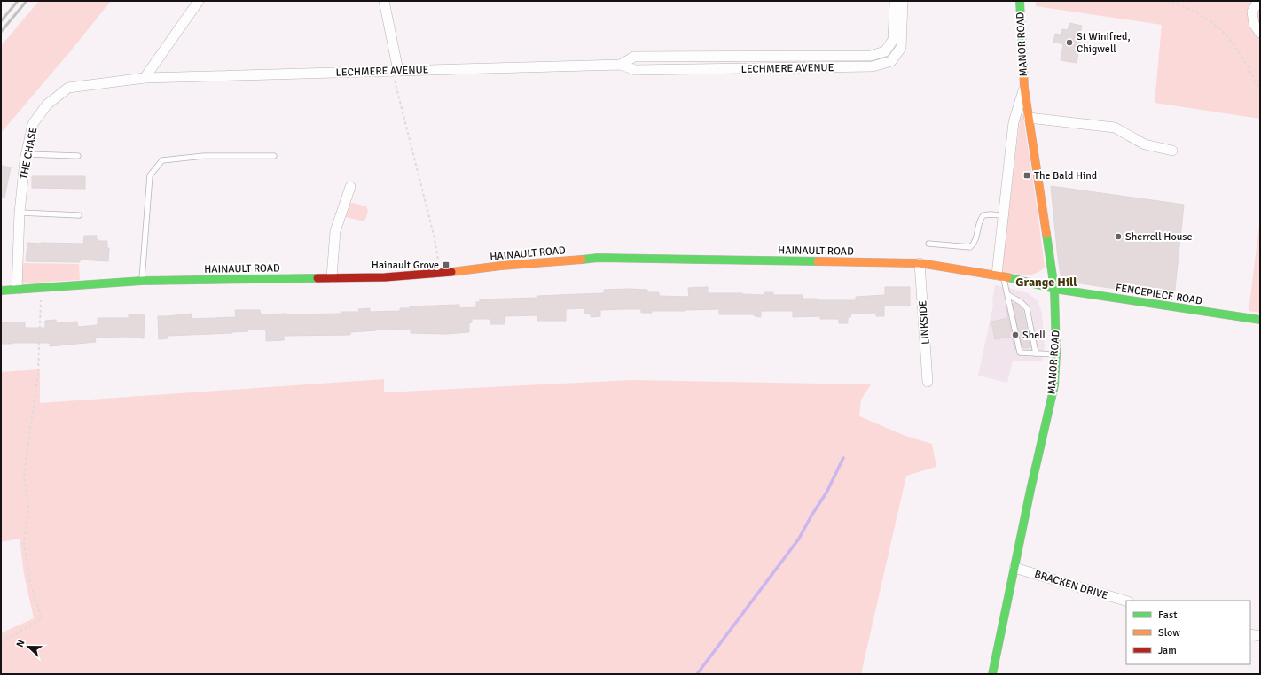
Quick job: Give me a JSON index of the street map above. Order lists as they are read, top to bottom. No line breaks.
{"streets":{"main road":["MANOR ROAD","HAINAULT ROAD","FENCEPIECE ROAD"],"street":["LECHMERE AVENUE","THE CHASE","LINKSIDE","BRACKEN DRIVE"]},"crossings":[["MANOR ROAD","HAINAULT ROAD"],["MANOR ROAD","FENCEPIECE ROAD"],["MANOR ROAD","BRACKEN DRIVE"],["LECHMERE AVENUE","THE CHASE"],["THE CHASE","HAINAULT ROAD"],["HAINAULT ROAD","FENCEPIECE ROAD"],["HAINAULT ROAD","LINKSIDE"]],"districts":["Grange Hill"],"places":{"other":["St Winifred, Chigwell","Sherrell House","Shell"],"transit":["The Bald Hind","Hainault Grove"]},"legend":["Fast","Slow","Jam"],"north":"left"}
